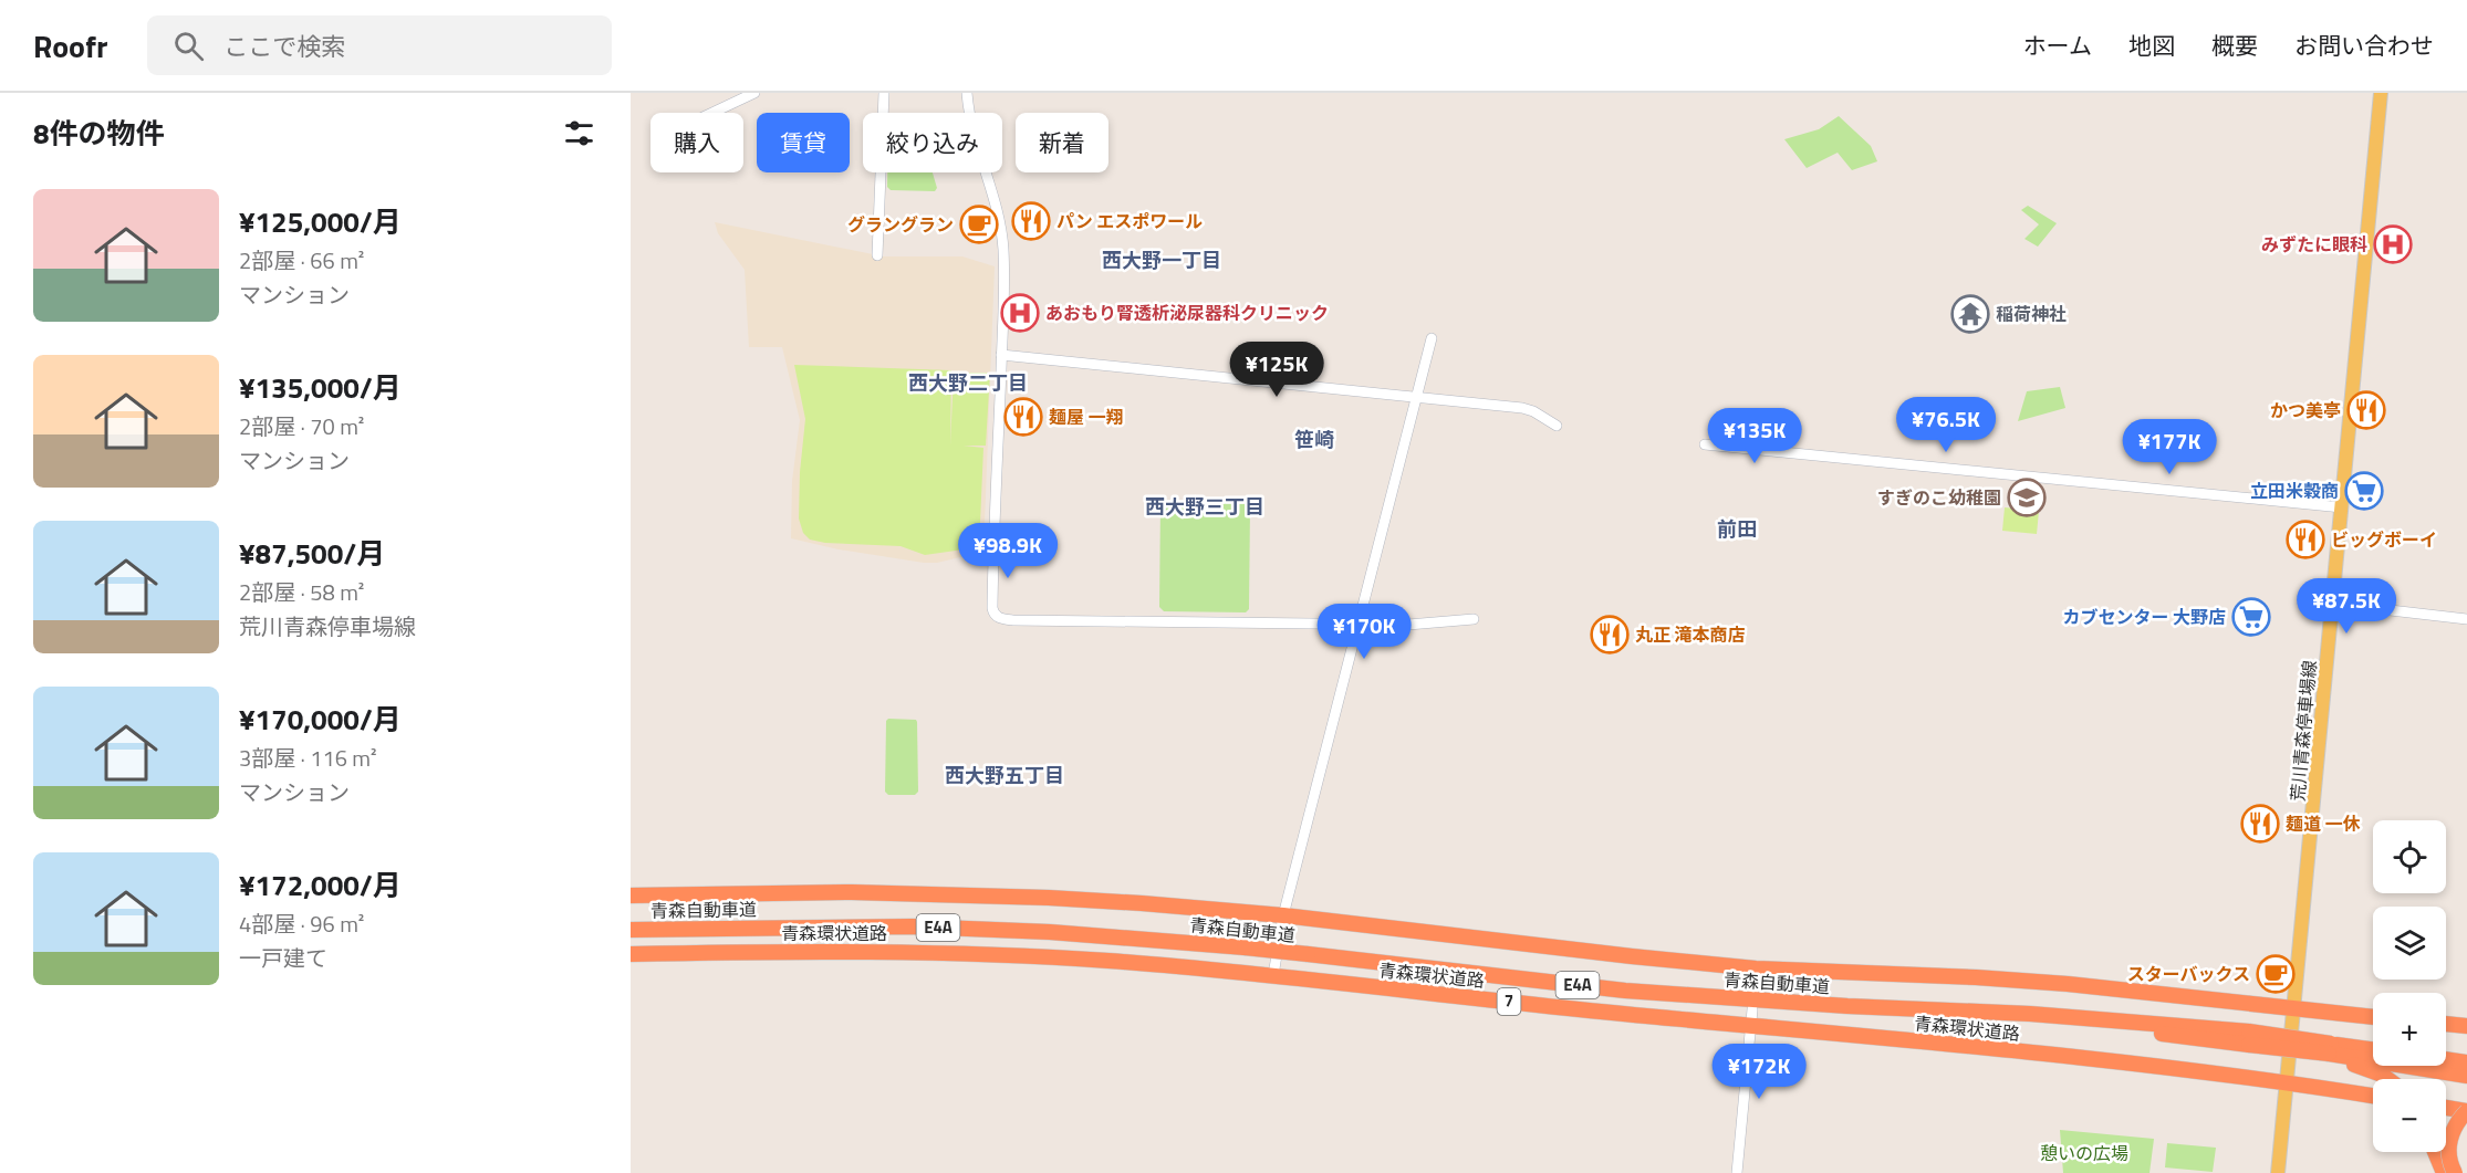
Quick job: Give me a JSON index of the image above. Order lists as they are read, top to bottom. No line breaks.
{"streets":{"highway":["青森自動車道","E4A","青森環状道路","7"],"main road":["荒川青森停車場線"]},"crossings":[["荒川青森停車場線","青森環状道路"]],"districts":["西大野一丁目","西大野二丁目","笹崎","西大野三丁目","前田","西大野五丁目"],"parks":["憩いの広場"],"places":{"restaurant":["パン エスポワール","かつ美亭","麺屋 一翔","ビッグボーイ","丸正 滝本商店","麺道 一休"],"cafe":["グラングラン","スターバックス"],"hospital":["みずたに眼科","あおもり腎透析泌尿器科クリニック"],"temple":["稲荷神社"],"supermarket":["立田米穀商","カブセンター 大野店"],"school or university":["すぎのこ幼稚園"]},"page":{"header":"Roofr","search":"ここで検索","nav":["ホーム","地図","概要","お問い合わせ"],"heading":"8件の物件","chip":["購入","賃貸","絞り込み","新着"],"list":[{"name":"¥125,000/月","note":"2部屋 · 66 m² · マンション"},{"name":"¥135,000/月","note":"2部屋 · 70 m² · マンション"},{"name":"¥87,500/月","note":"2部屋 · 58 m² · 荒川青森停車場線"},{"name":"¥170,000/月","note":"3部屋 · 116 m² · マンション"},{"name":"¥172,000/月","note":"4部屋 · 96 m² · 一戸建て"}],"price":["¥125K","¥76.5K","¥135K","¥177K","¥98.9K","¥87.5K","¥170K","¥172K"],"map_buttons":["+","−"]}}
